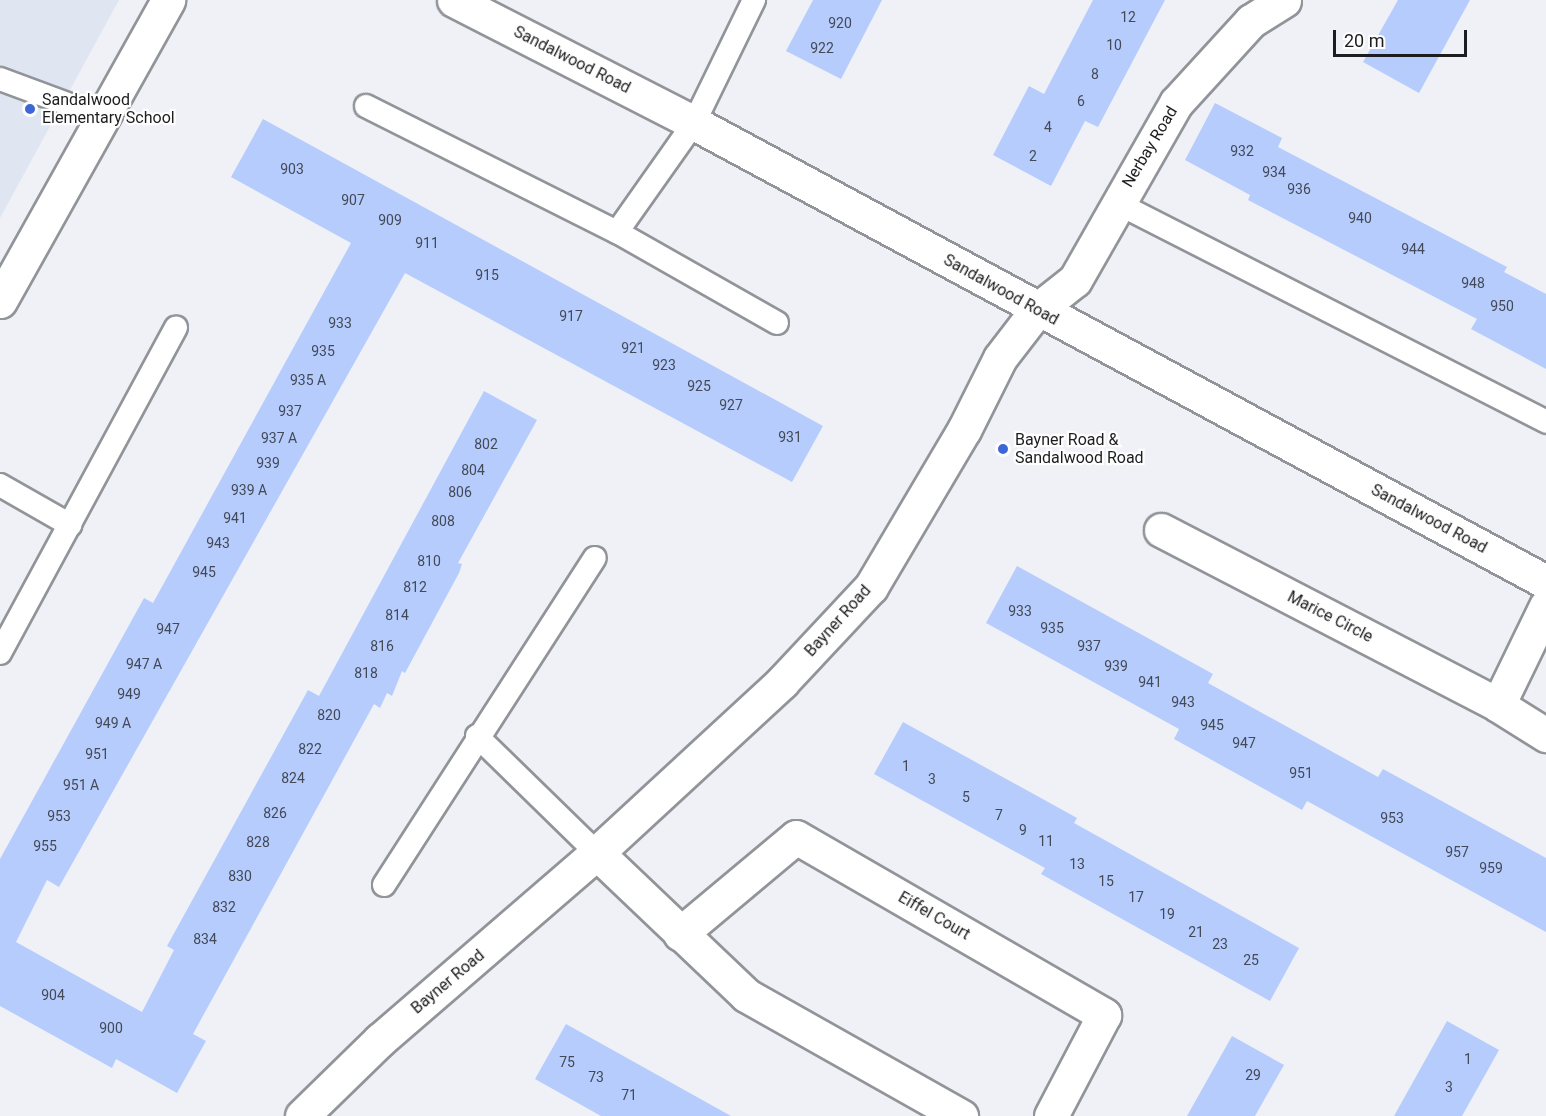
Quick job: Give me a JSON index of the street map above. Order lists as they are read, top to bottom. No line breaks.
{"streets":{"street":["Sandalwood Road","Nerbay Road","Marice Circle","Bayner Road","Eiffel Court"]},"crossings":[["Sandalwood Road","Nerbay Road"],["Sandalwood Road","Bayner Road"],["Nerbay Road","Bayner Road"]],"places":["Sandalwood Elementary School","Bayner Road & Sandalwood Road"],"house_numbers":["12","920","10","922","8","6","4","932","2","903","934","936","907","940","909","911","944","915","948","950","917","933","921","935","923","935 A","925","927","937","931","937 A","802","939","804","939 A","806","941","808","943","810","945","812","933","814","935","947","816","937","947 A","939","818","941","949","943","820","949 A","945","947","822","951","1","951","824","3","951 A","5","826","7","953","953","9","11","828","955","957","13","959","830","15","17","832","19","21","834","23","25","904","900","1","75","29","73","3","71"],"scale_bar":"20 m"}
